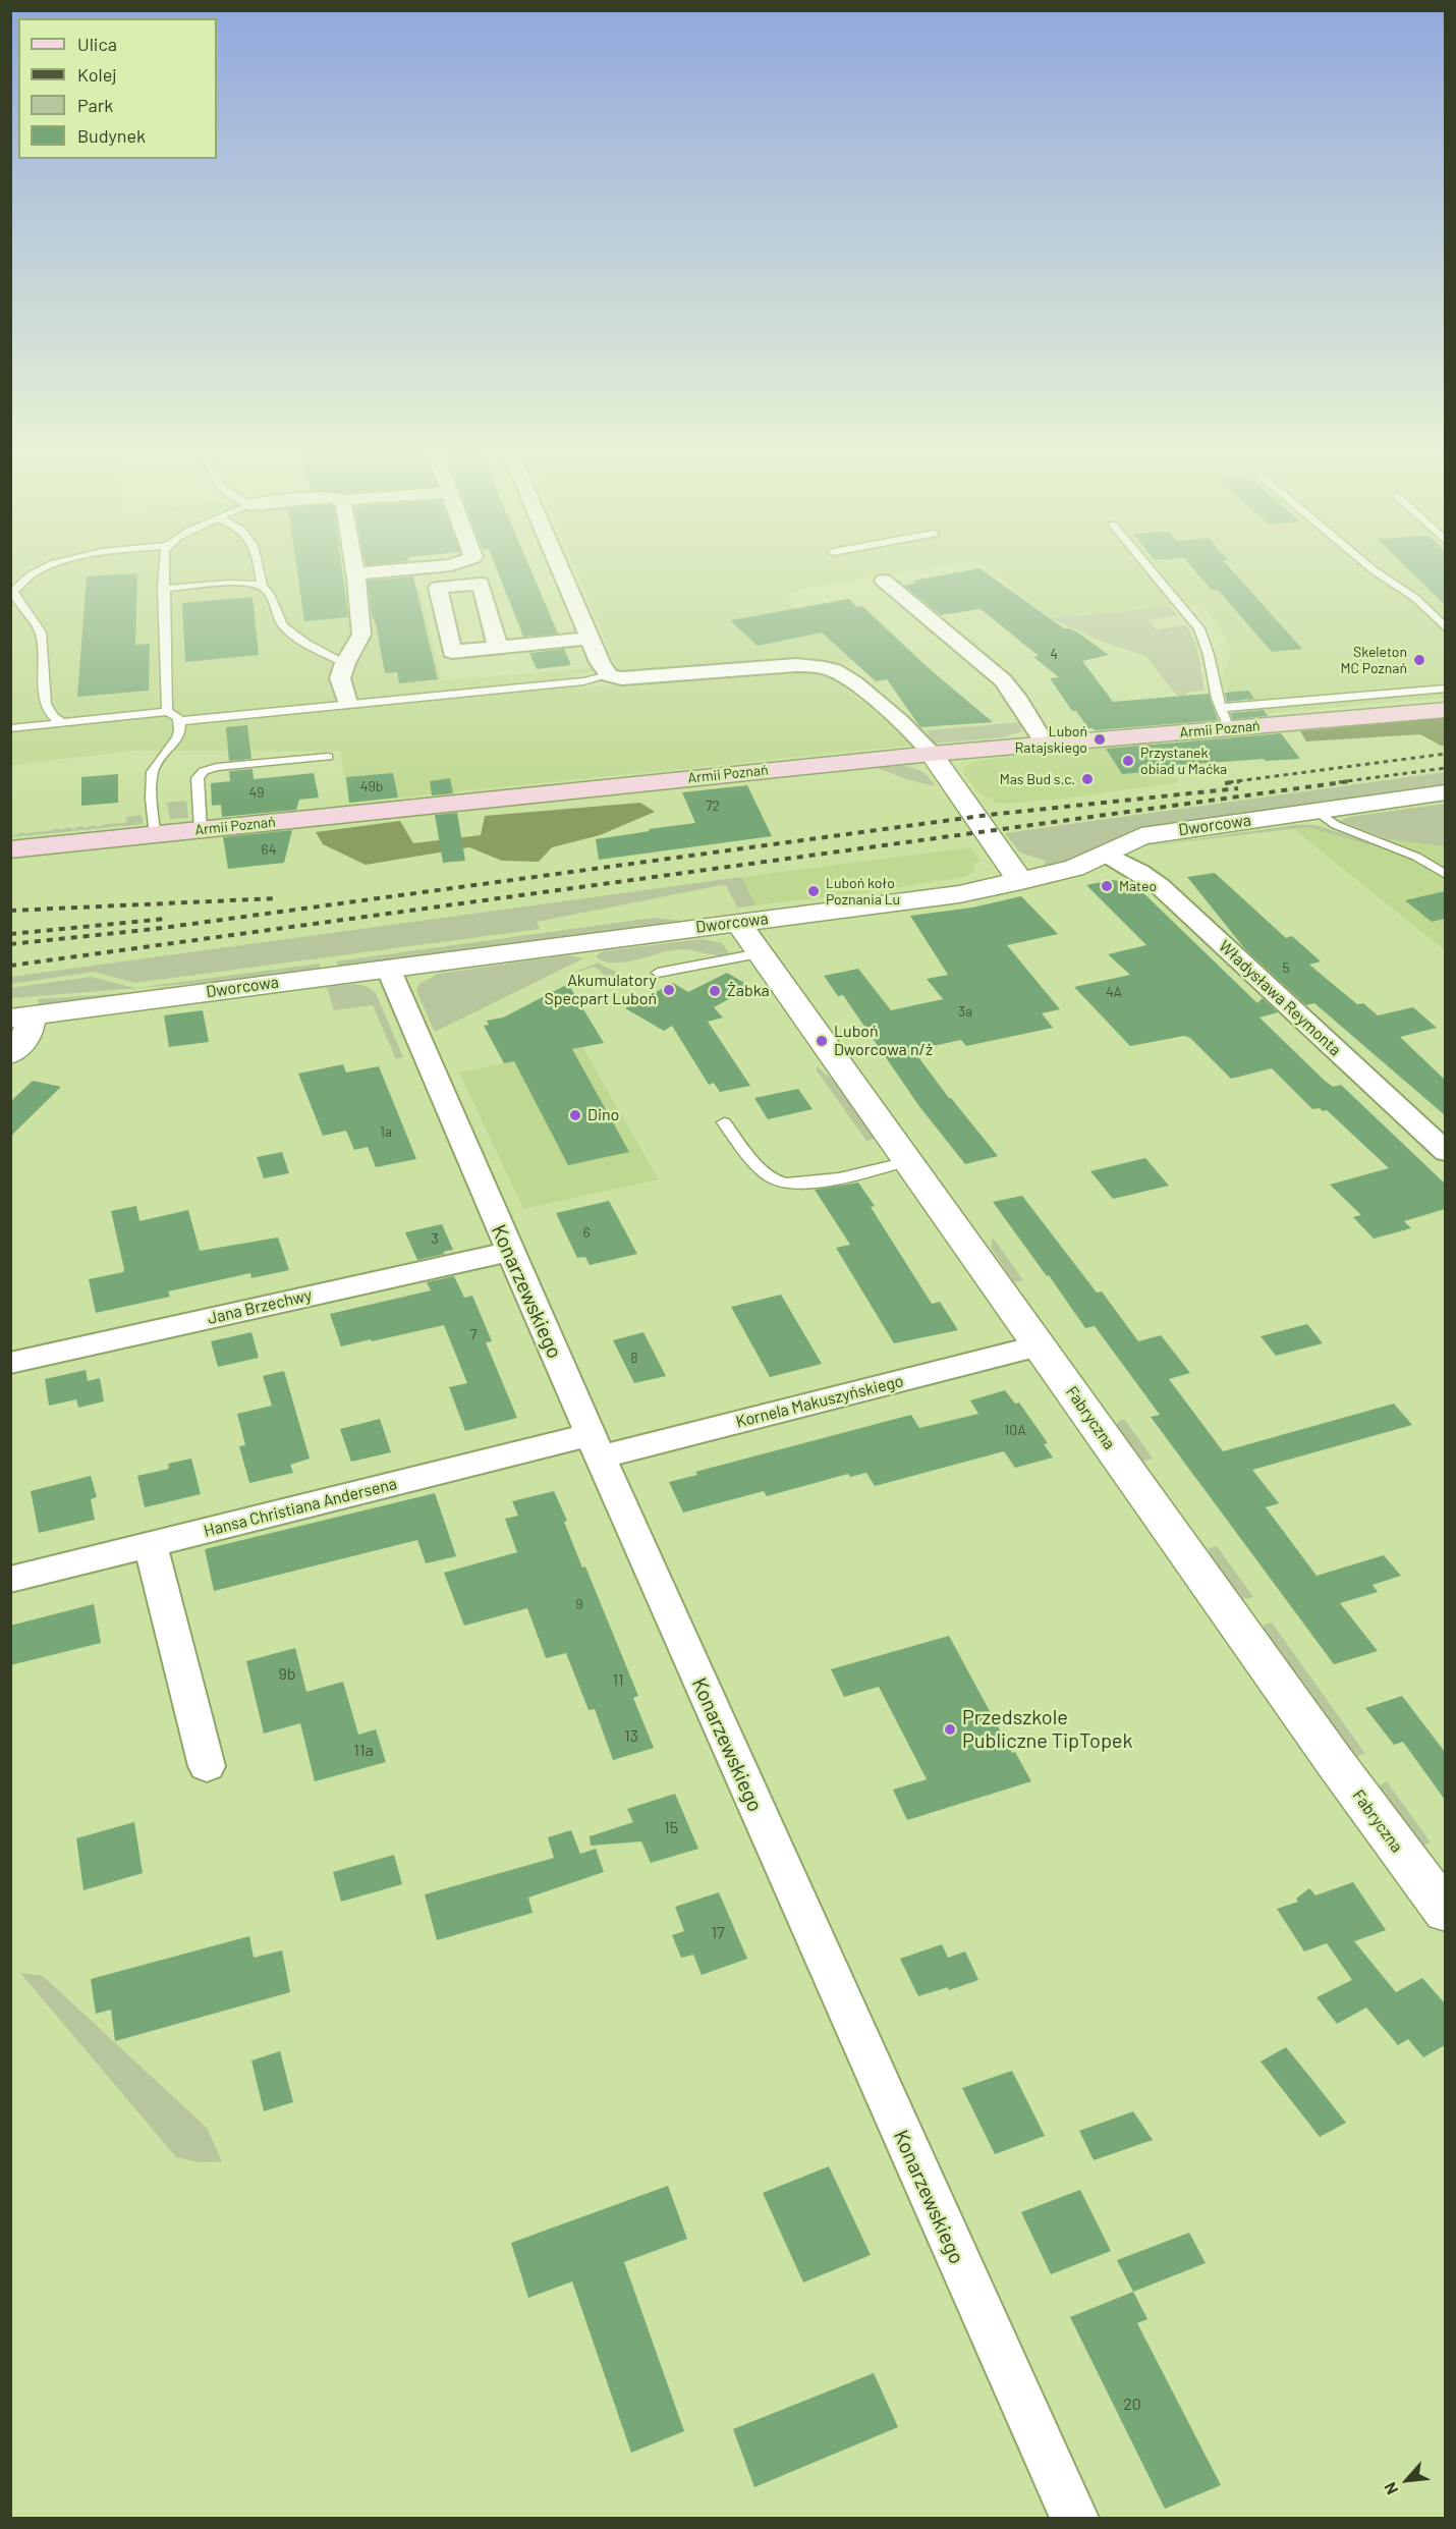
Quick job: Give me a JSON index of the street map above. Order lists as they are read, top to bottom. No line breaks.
{"streets":{"main road":["Armii Poznań"],"street":["Dworcowa","Władysława Reymonta","Konarzewskiego","Jana Brzechwy","Kornela Makuszyńskiego","Fabryczna","Hansa Christiana Andersena"]},"crossings":[["Dworcowa","Władysława Reymonta"],["Dworcowa","Konarzewskiego"],["Dworcowa","Fabryczna"],["Konarzewskiego","Jana Brzechwy"],["Konarzewskiego","Kornela Makuszyńskiego"],["Konarzewskiego","Hansa Christiana Andersena"],["Kornela Makuszyńskiego","Fabryczna"],["Kornela Makuszyńskiego","Hansa Christiana Andersena"]],"places":["Skeleton MC Poznań","Luboń Ratajskiego","Przystanek obiad u Maćka","Mas Bud s.c.","Mateo","Luboń koło Poznania Lu","Akumulatory Specpart Luboń","Żabka","Luboń Dworcowa n/ż","Dino","Przedszkole Publiczne TipTopek"],"house_numbers":["4","49b","49","72","64","5","4A","3a","1a","6","3","7","8","10A","9","9b","11","13","11a","15","17","20"],"legend":["Ulica","Kolej","Park","Budynek"],"north":"bottom left"}
